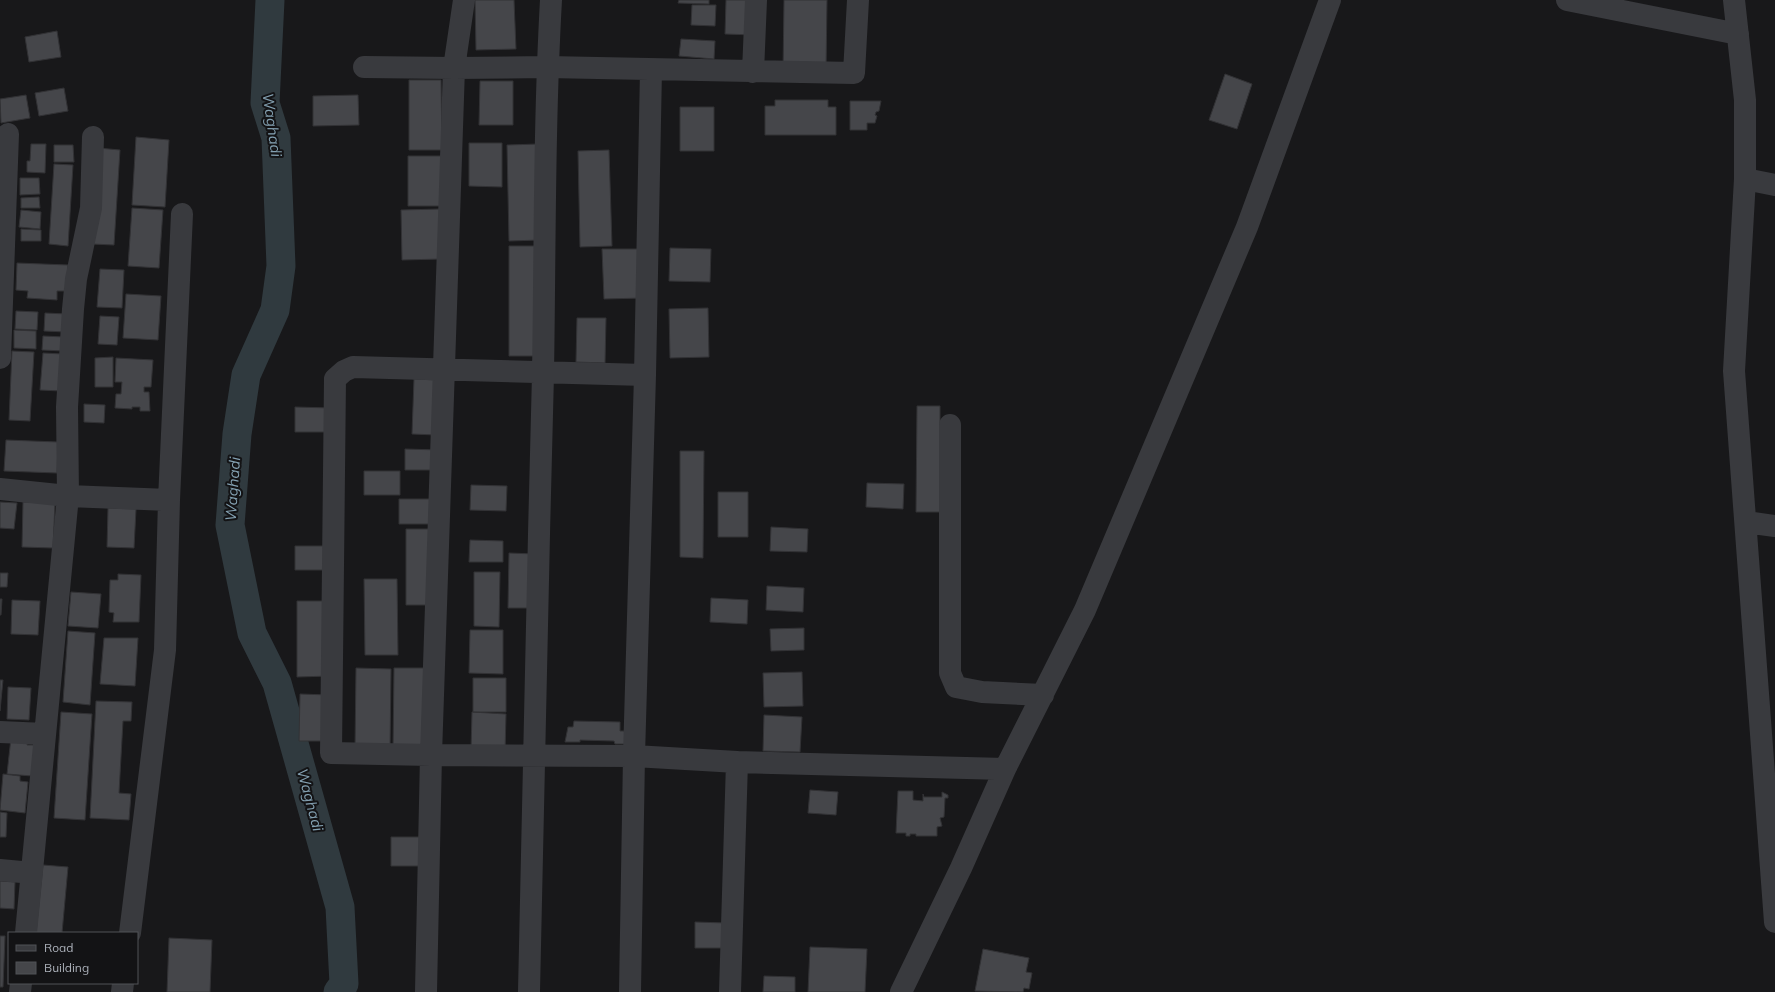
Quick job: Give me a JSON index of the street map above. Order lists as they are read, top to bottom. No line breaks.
{"water":["Waghadi"],"legend":["Road","Building"]}
